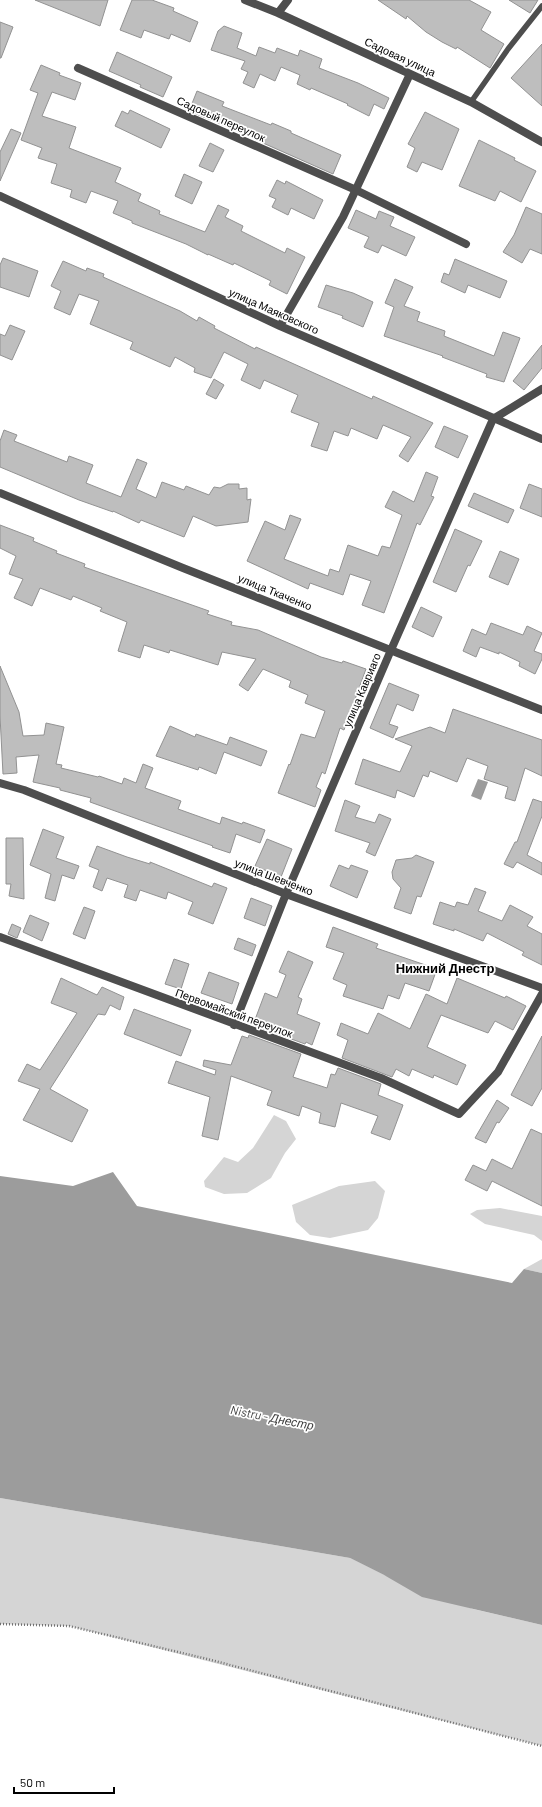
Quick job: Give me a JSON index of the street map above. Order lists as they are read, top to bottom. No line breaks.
{"streets":{"street":["Садовая улица","Садовый переулок","улица Маяковского","улица Ткаченко","улица Кавриаго","улица Шевченко","Первомайский переулок"]},"crossings":[["улица Маяковского","улица Кавриаго"],["улица Ткаченко","улица Кавриаго"],["улица Кавриаго","улица Шевченко"],["улица Кавриаго","Первомайский переулок"]],"districts":["Нижний Днестр"],"water":["Nistru - Днестр"],"scale_bar":"50 m"}
